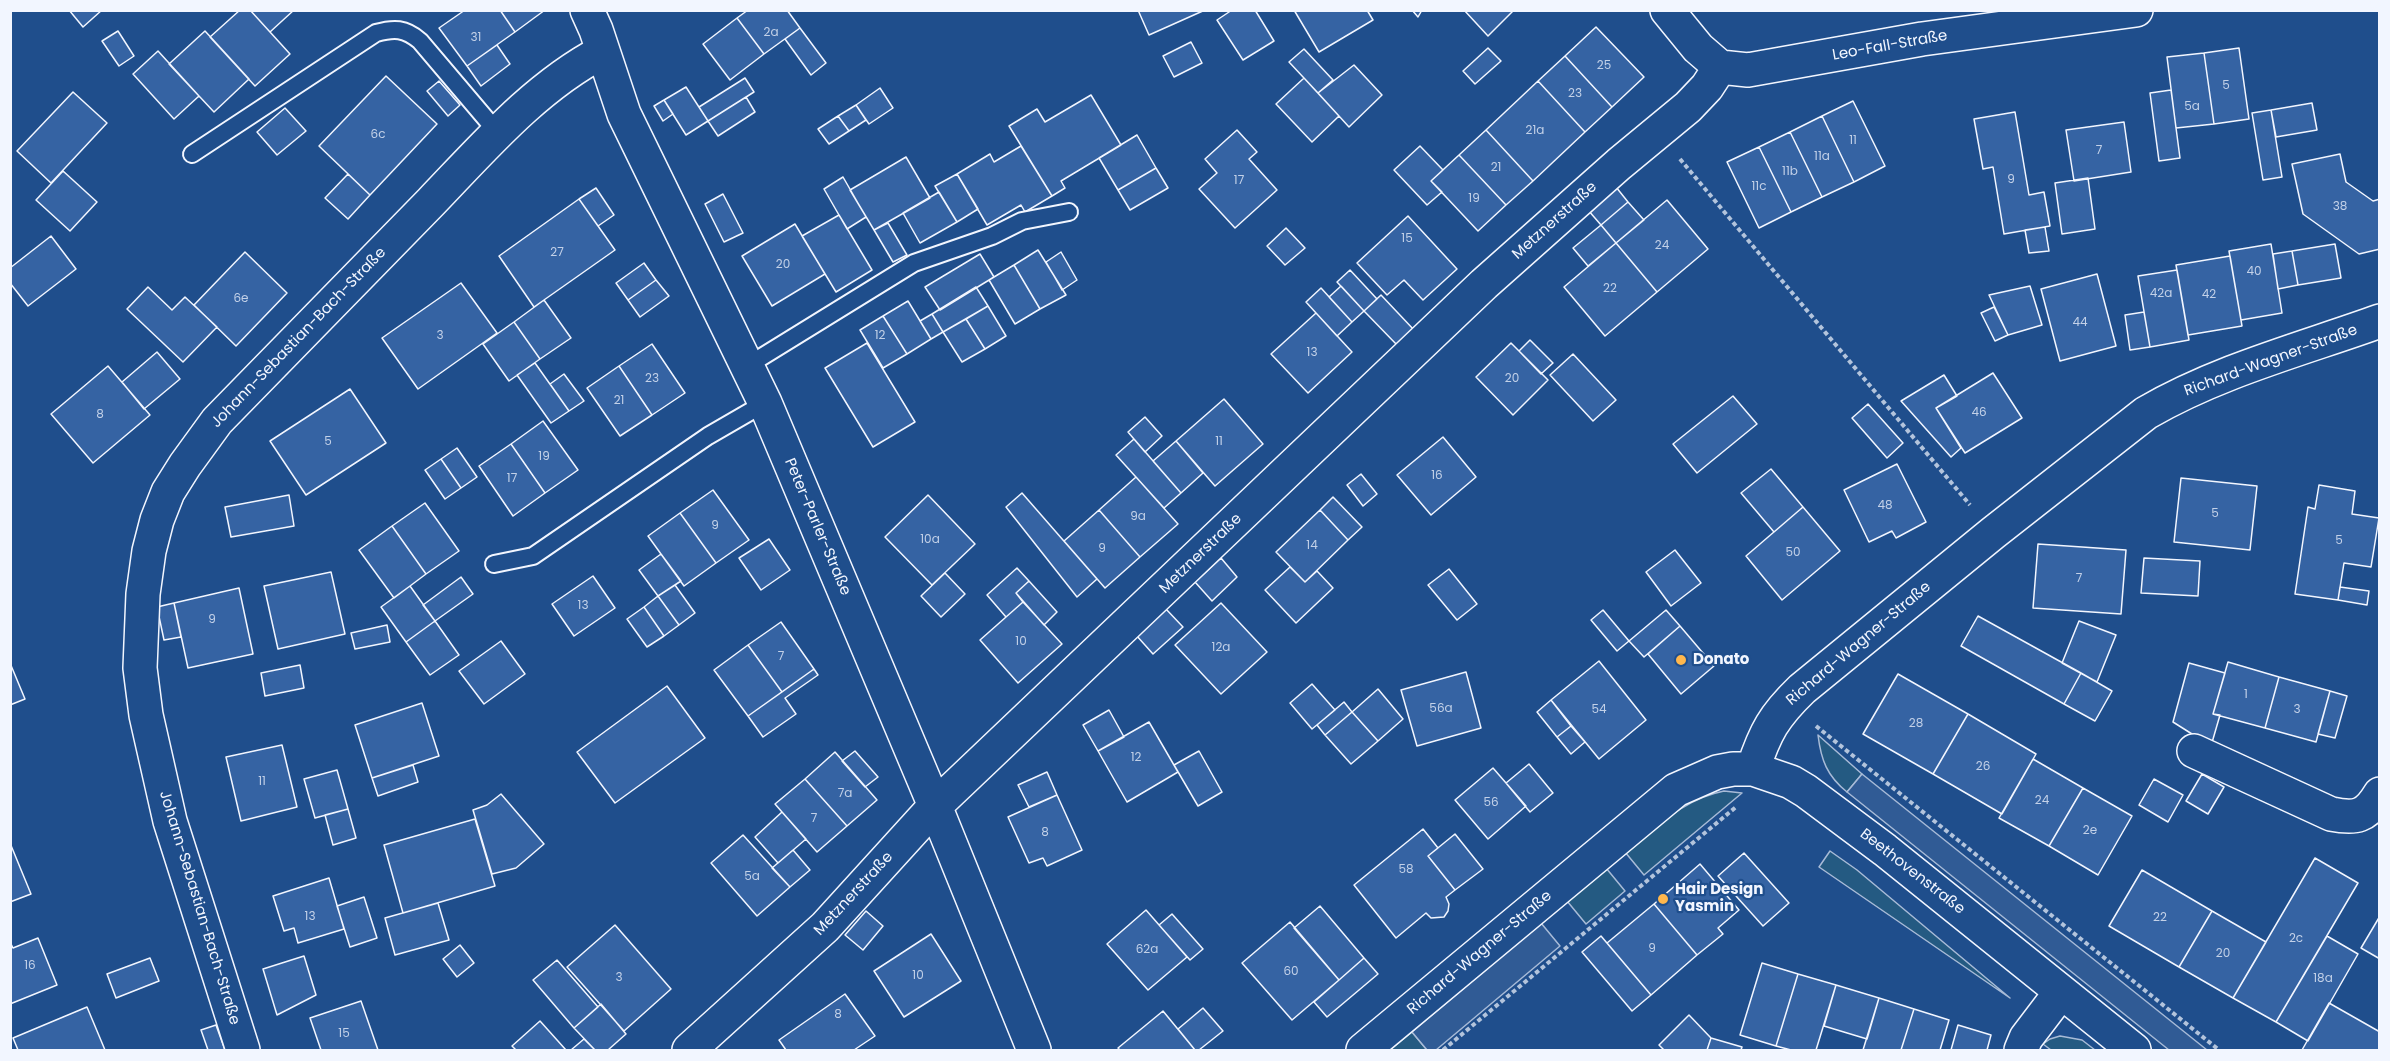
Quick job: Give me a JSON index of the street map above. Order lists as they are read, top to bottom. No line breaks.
{"streets":{"street":["Leo-Fall-Straße","Metznerstraße","Johann-Sebastian-Bach-Straße","Richard-Wagner-Straße","Peter-Parler-Straße","Beethovenstraße"]},"crossings":[["Leo-Fall-Straße","Metznerstraße"],["Metznerstraße","Peter-Parler-Straße"],["Johann-Sebastian-Bach-Straße","Peter-Parler-Straße"],["Richard-Wagner-Straße","Beethovenstraße"]],"places":["Donato","Hair Design Yasmin"],"house_numbers":["2a","31","25","5","23","5a","21a","6c","11","7","11a","21","11b","9","17","11c","19","38","15","24","27","20","40","22","42a","42","6e","44","3","12","13","23","20","21","46","8","5","11","19","16","17","48","5","9a","9","10a","5","14","9","50","7","13","9","10","12a","7","1","56a","54","3","28","12","26","11","7a","24","56","7","2e","8","58","5a","13","22","2c","9","62a","20","16","60","10","3","18a","8","15"]}
